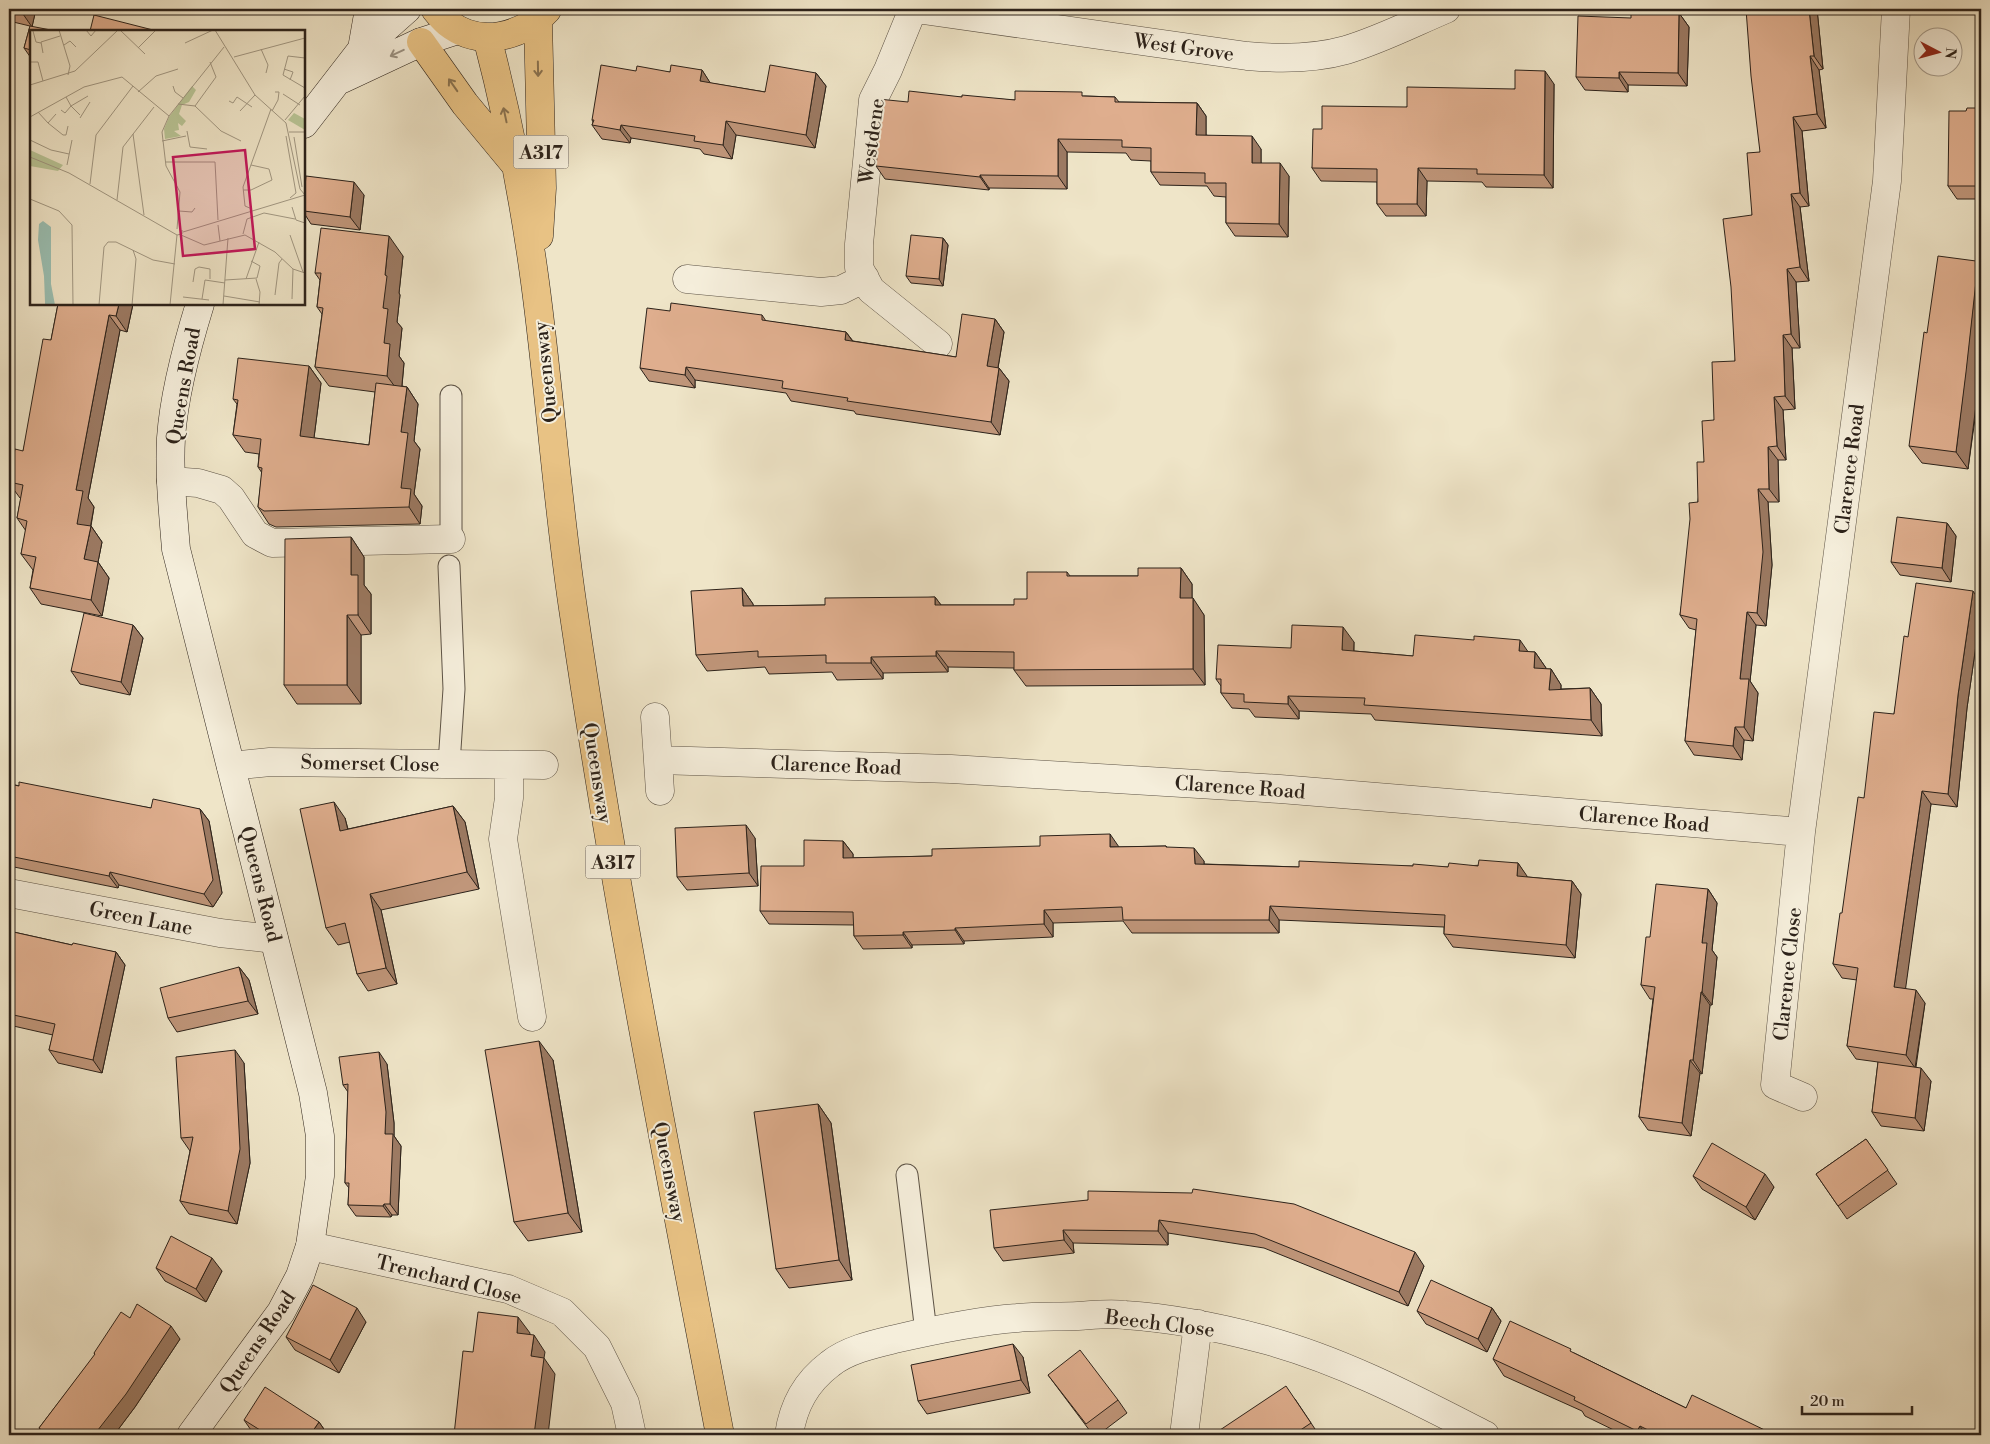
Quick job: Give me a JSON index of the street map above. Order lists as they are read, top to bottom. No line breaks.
{"streets":{"main road":["A317","Queensway"],"street":["West Grove","Westdene","Queens Road","Clarence Road","Somerset Close","Green Lane","Clarence Close","Trenchard Close","Beech Close"]},"crossings":[["West Grove","Westdene"],["A317","Queensway"],["Queens Road","Somerset Close"],["Queens Road","Green Lane"],["Queens Road","Trenchard Close"],["Clarence Road","Clarence Close"]],"scale_bar":"20 m","north":"right"}
